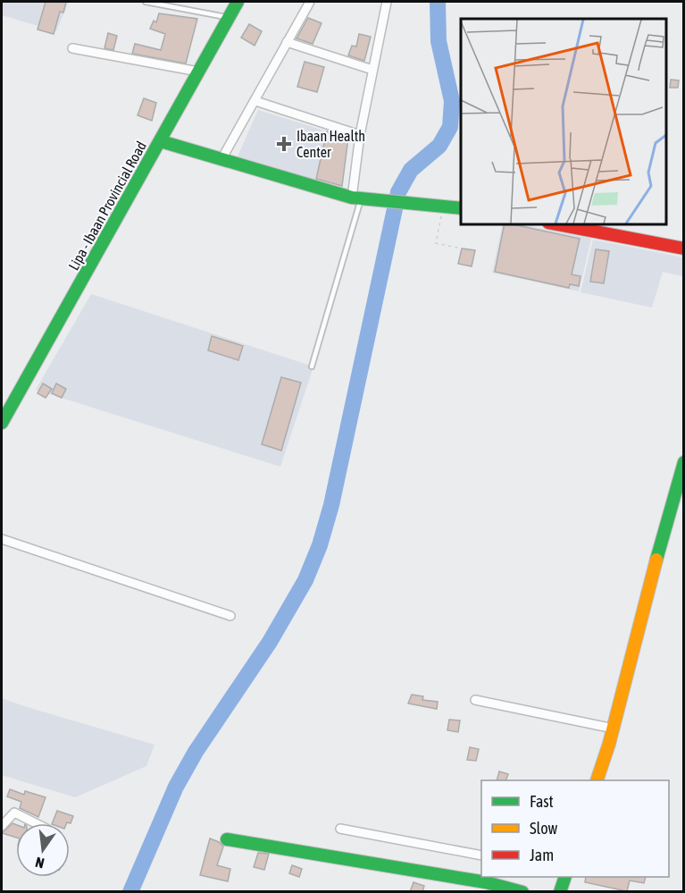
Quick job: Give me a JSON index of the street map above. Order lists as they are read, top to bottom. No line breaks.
{"streets":{"main road":["Lipa - Ibaan Provincial Road"]},"places":{"health":["Ibaan Health Center"]},"legend":["Fast","Slow","Jam"],"north":"bottom"}
